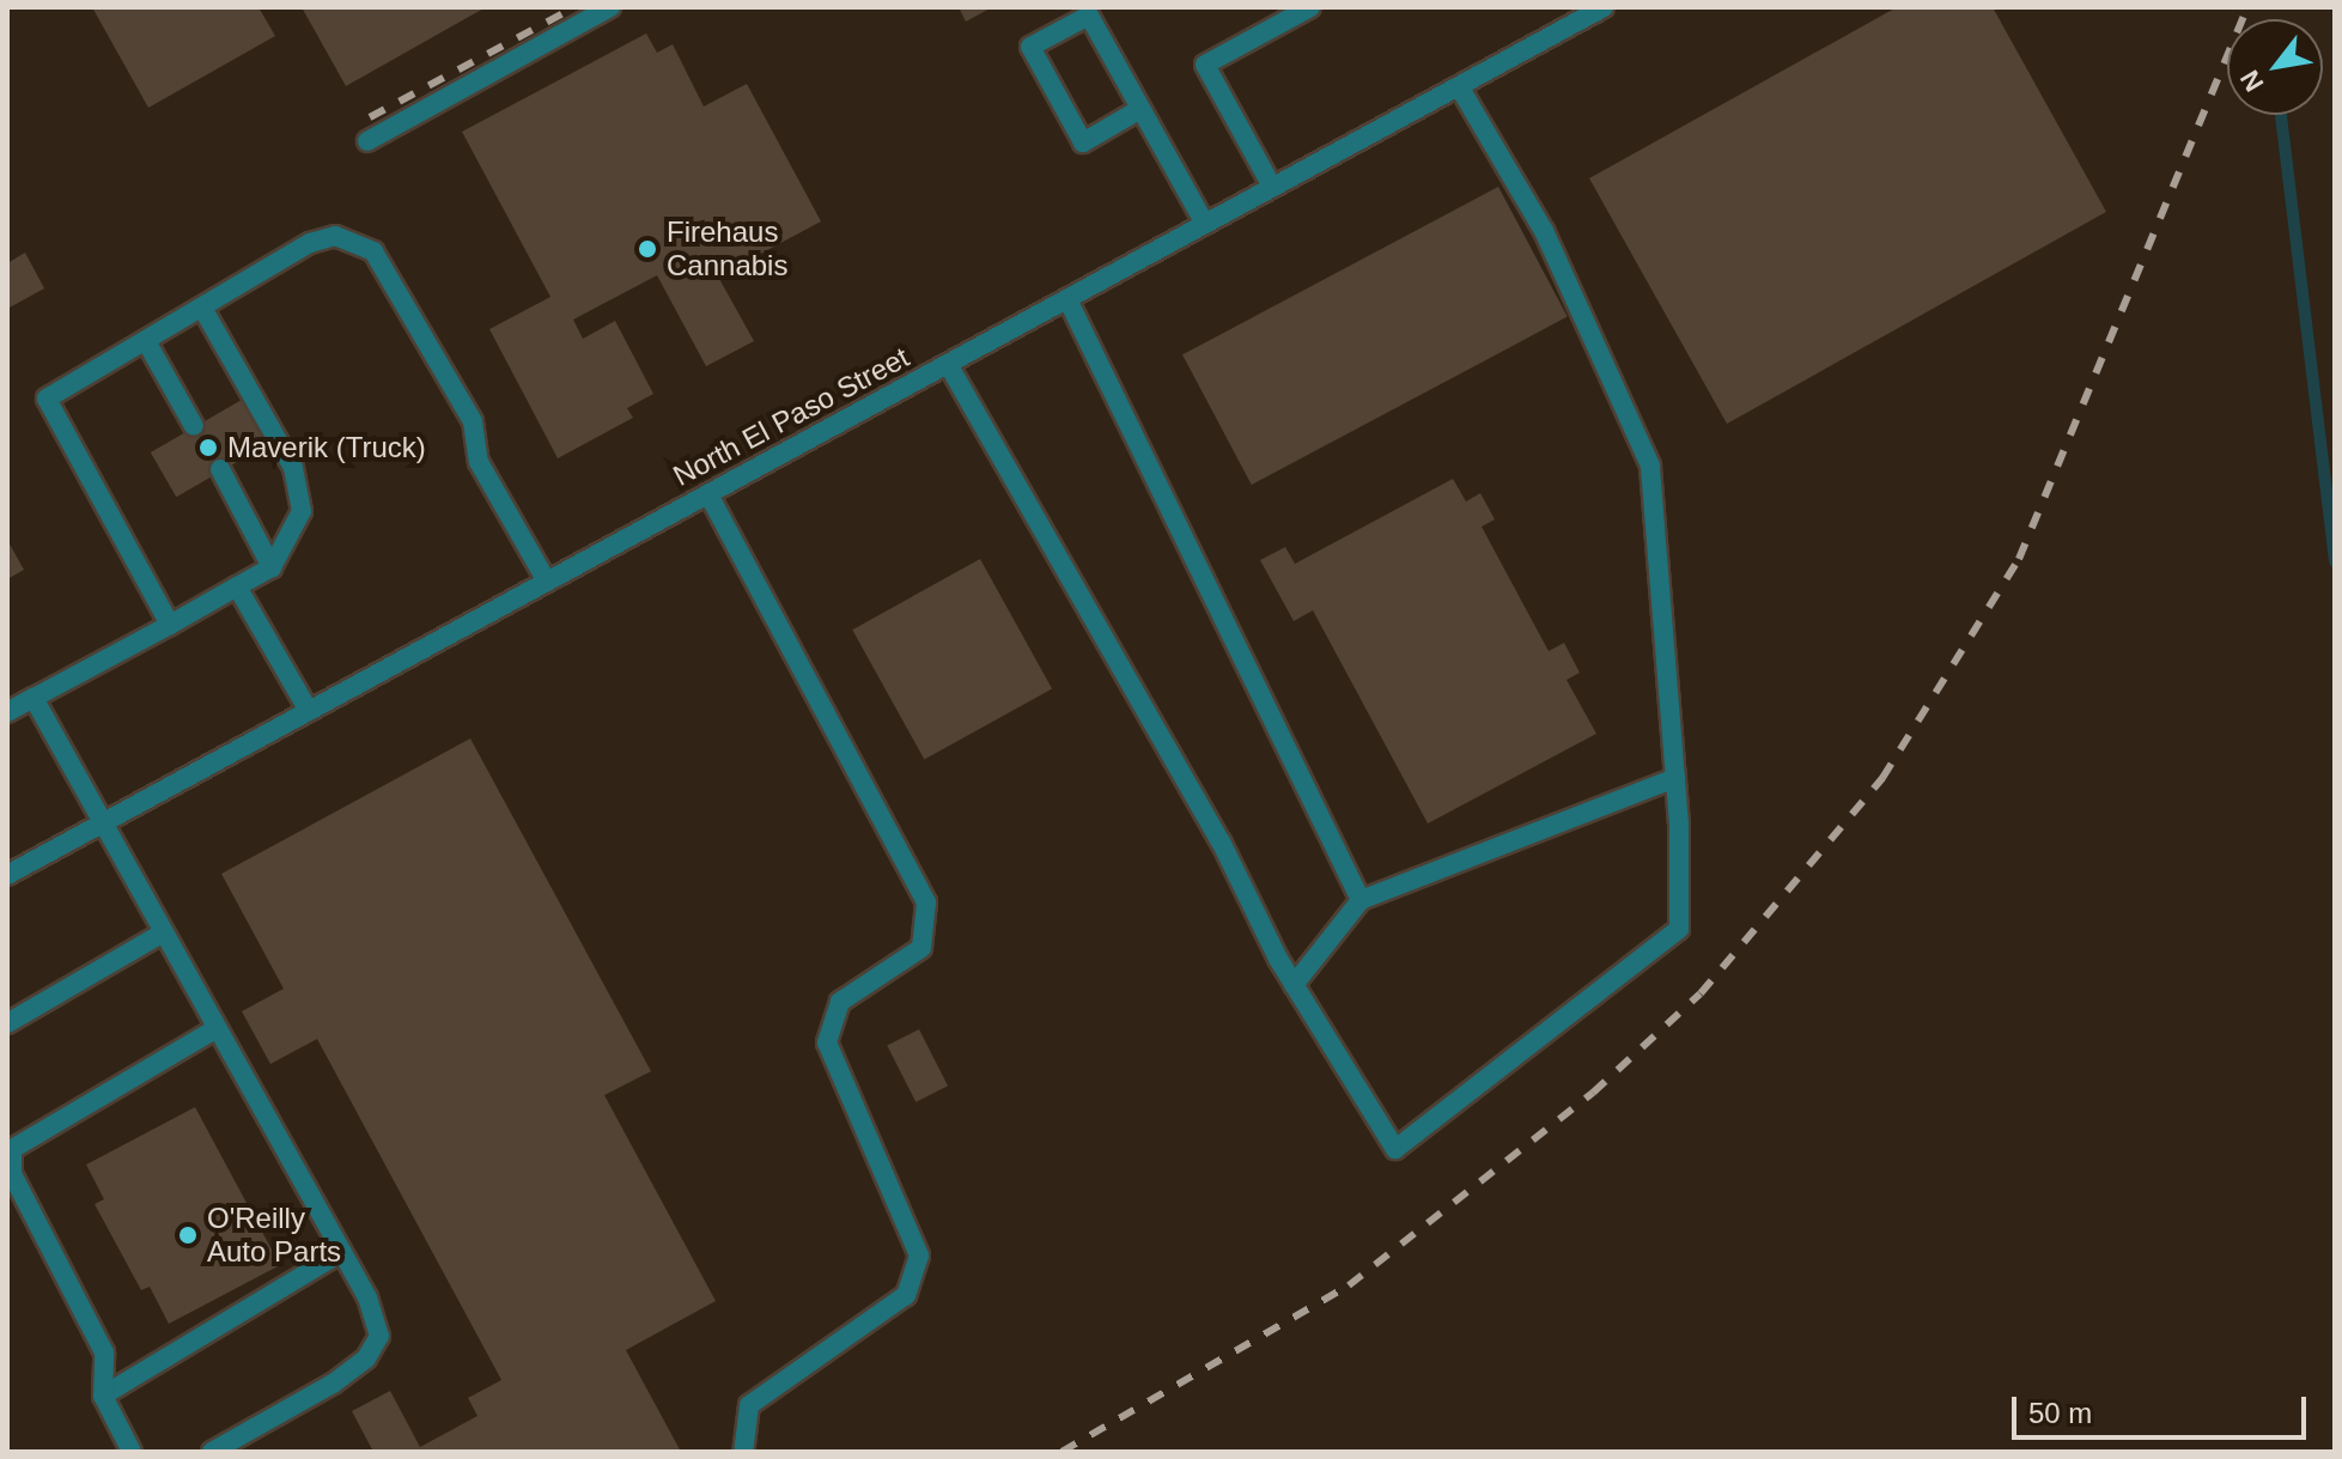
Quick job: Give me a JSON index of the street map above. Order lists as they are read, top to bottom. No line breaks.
{"streets":{"street":["North El Paso Street"]},"places":["Firehaus Cannabis","Maverik (Truck)","O'Reilly Auto Parts"],"scale_bar":"50 m","north":"bottom left"}
